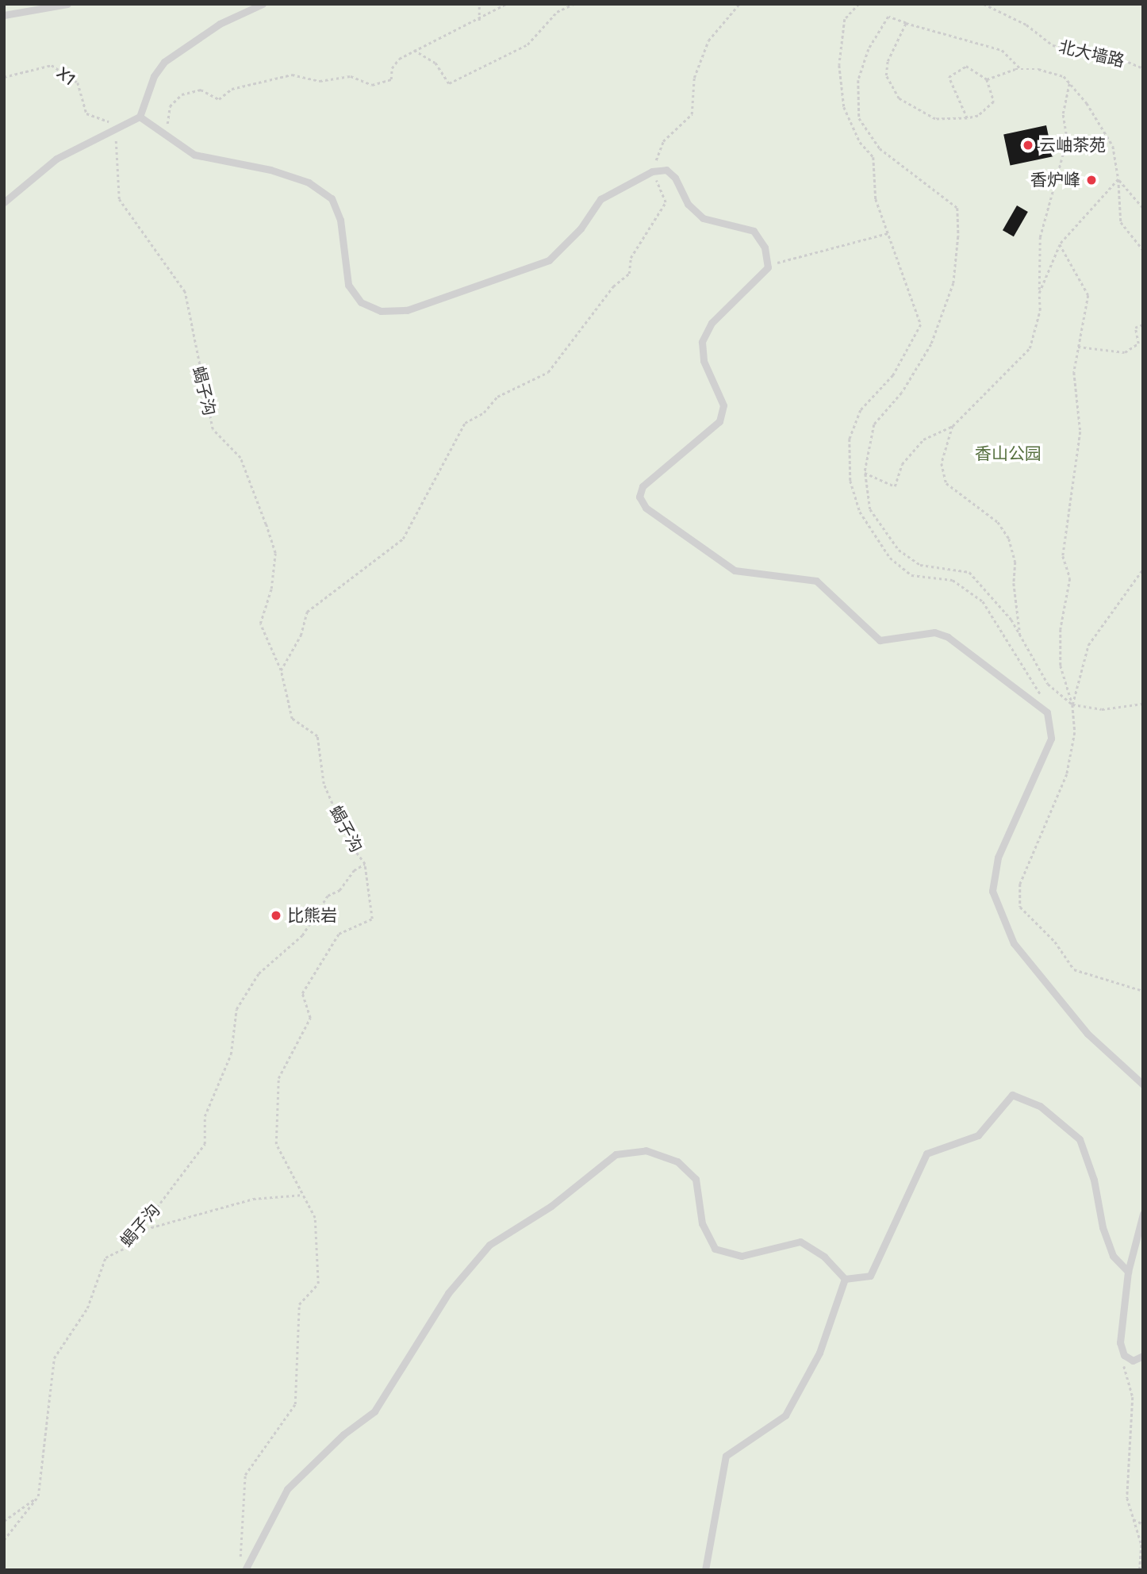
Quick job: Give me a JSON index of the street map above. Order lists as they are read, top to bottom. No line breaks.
{"streets":{"path":["北大墙路","X1","蝎子沟"]},"crossings":[["X1","蝎子沟"]],"parks":["香山公园"],"places":["云岫茶苑","香炉峰","比熊岩"]}
